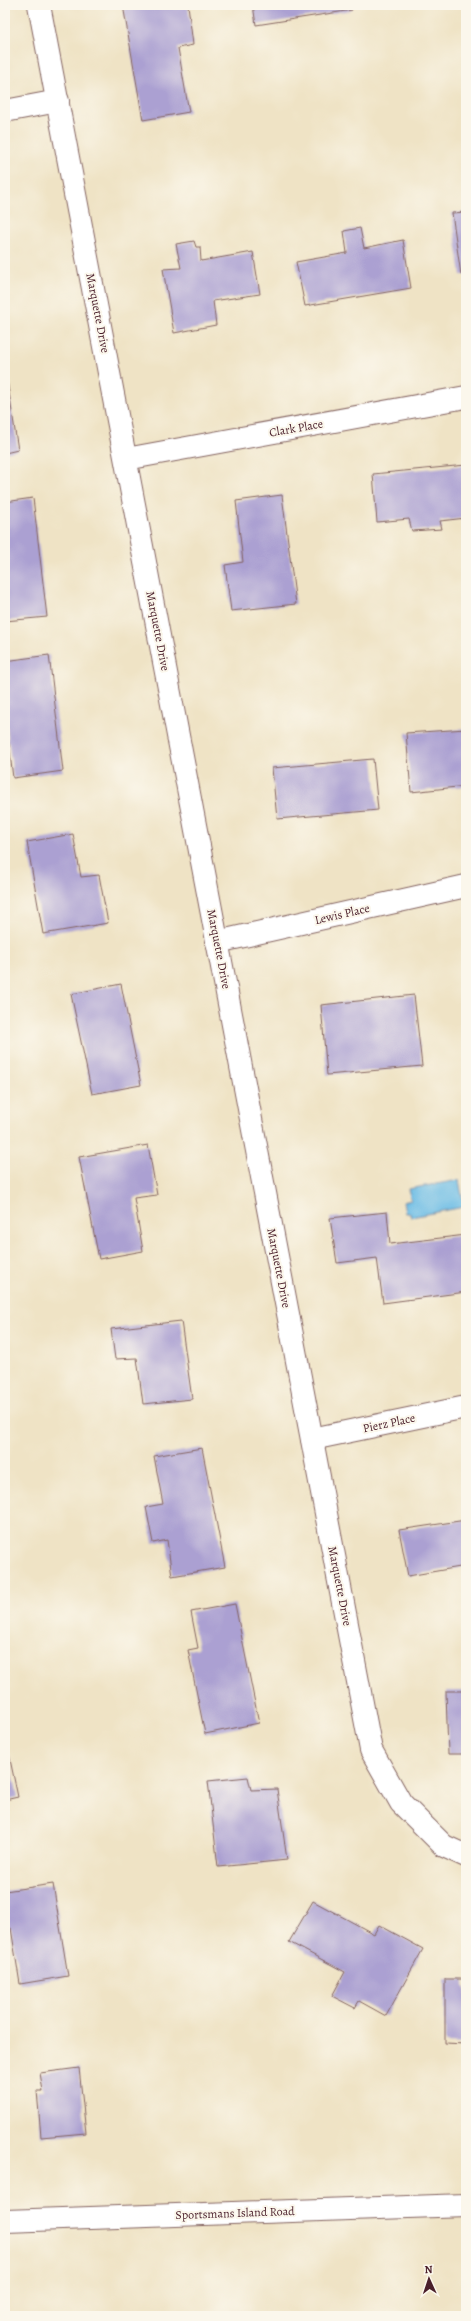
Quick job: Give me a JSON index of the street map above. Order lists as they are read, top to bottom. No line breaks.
{"streets":{"street":["Marquette Drive","Clark Place","Lewis Place","Pierz Place","Sportsmans Island Road"]},"crossings":[["Marquette Drive","Clark Place"],["Marquette Drive","Lewis Place"],["Marquette Drive","Pierz Place"]],"north":"top"}
